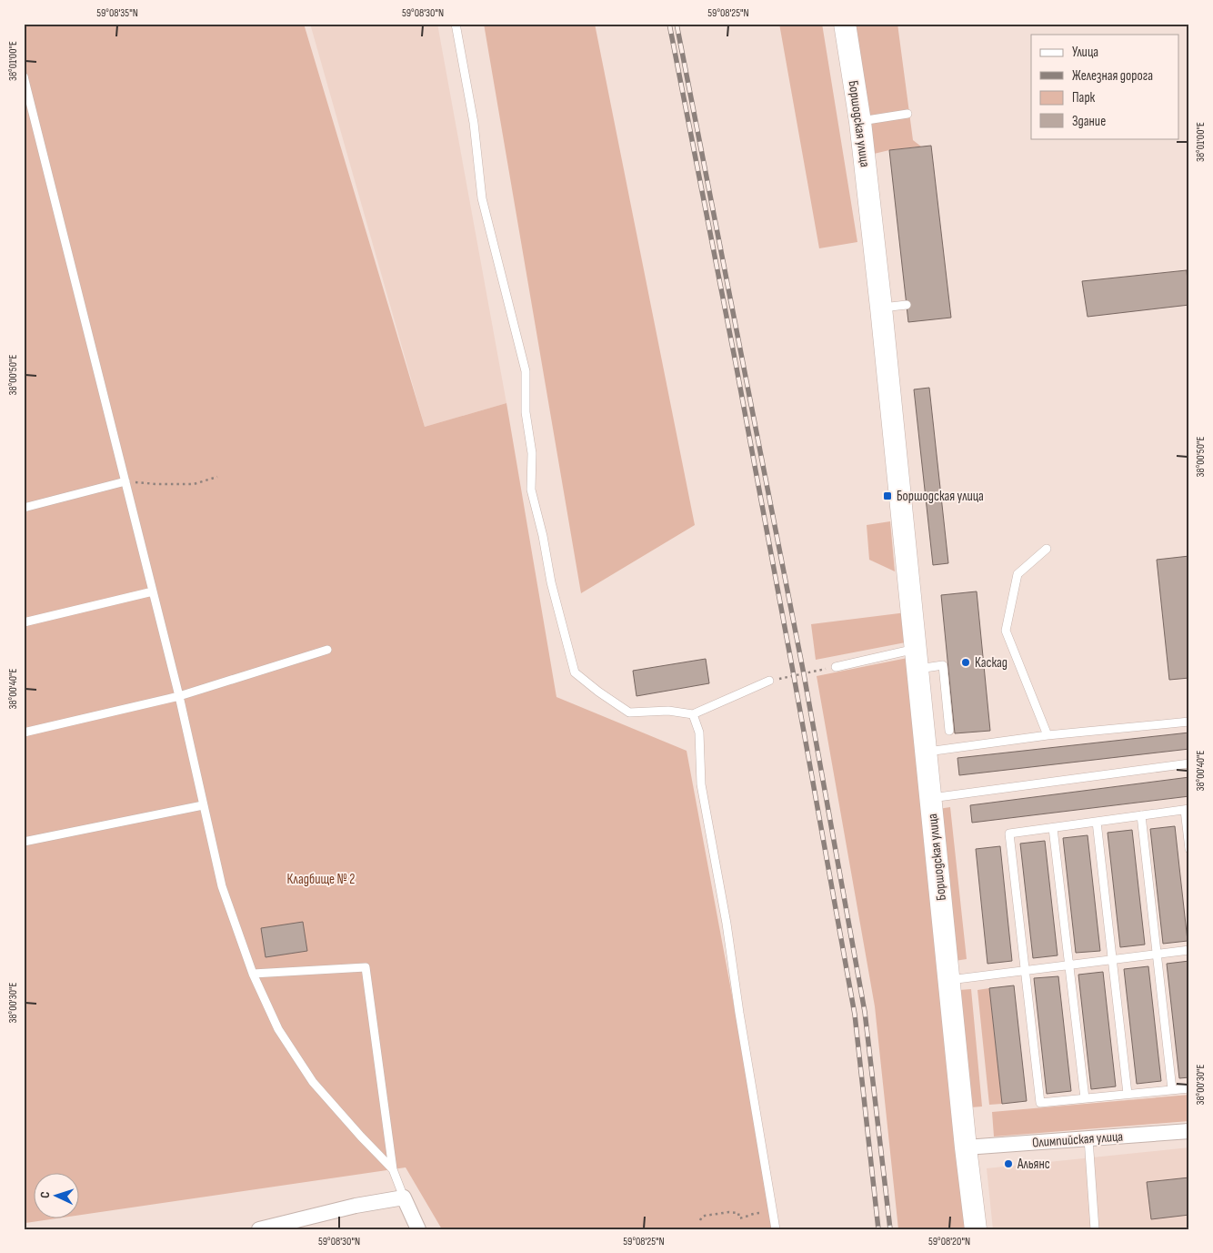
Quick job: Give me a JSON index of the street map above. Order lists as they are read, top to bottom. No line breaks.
{"streets":{"street":["Боршодская улица","Олимпийская улица"]},"crossings":[["Боршодская улица","Олимпийская улица"]],"parks":["Кладбище № 2"],"places":{"transit":["Боршодская улица"],"other":["Каскад","Альянс"]},"legend":["Улица","Железная дорога","Парк","Здание"],"north":"left","coordinates":["59°08'35\"N","59°08'30\"N","59°08'25\"N","38°01'00\"E","38°00'50\"E","38°00'40\"E","38°00'30\"E","59°08'20\"N"]}
